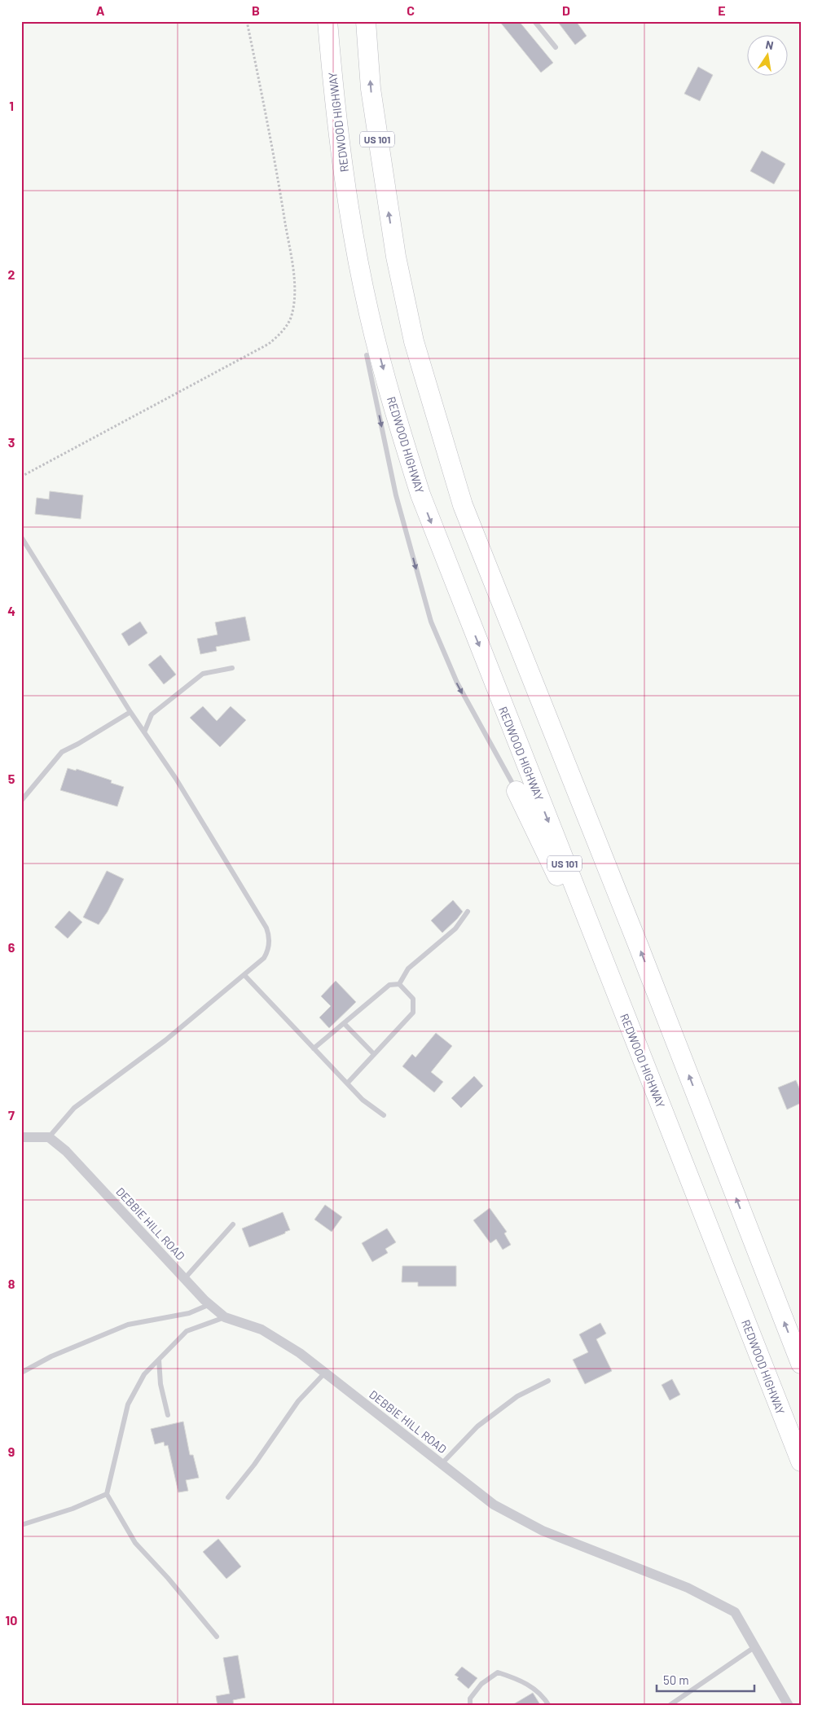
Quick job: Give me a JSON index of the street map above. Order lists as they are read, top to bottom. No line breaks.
{"streets":{"highway":["REDWOOD HIGHWAY","US 101"],"street":["DEBBIE HILL ROAD"]},"scale_bar":"50 m","north":"top","grid":{"columns":["A","B","C","D","E"],"rows":["1","2","3","4","5","6","7","8","9","10"]}}
